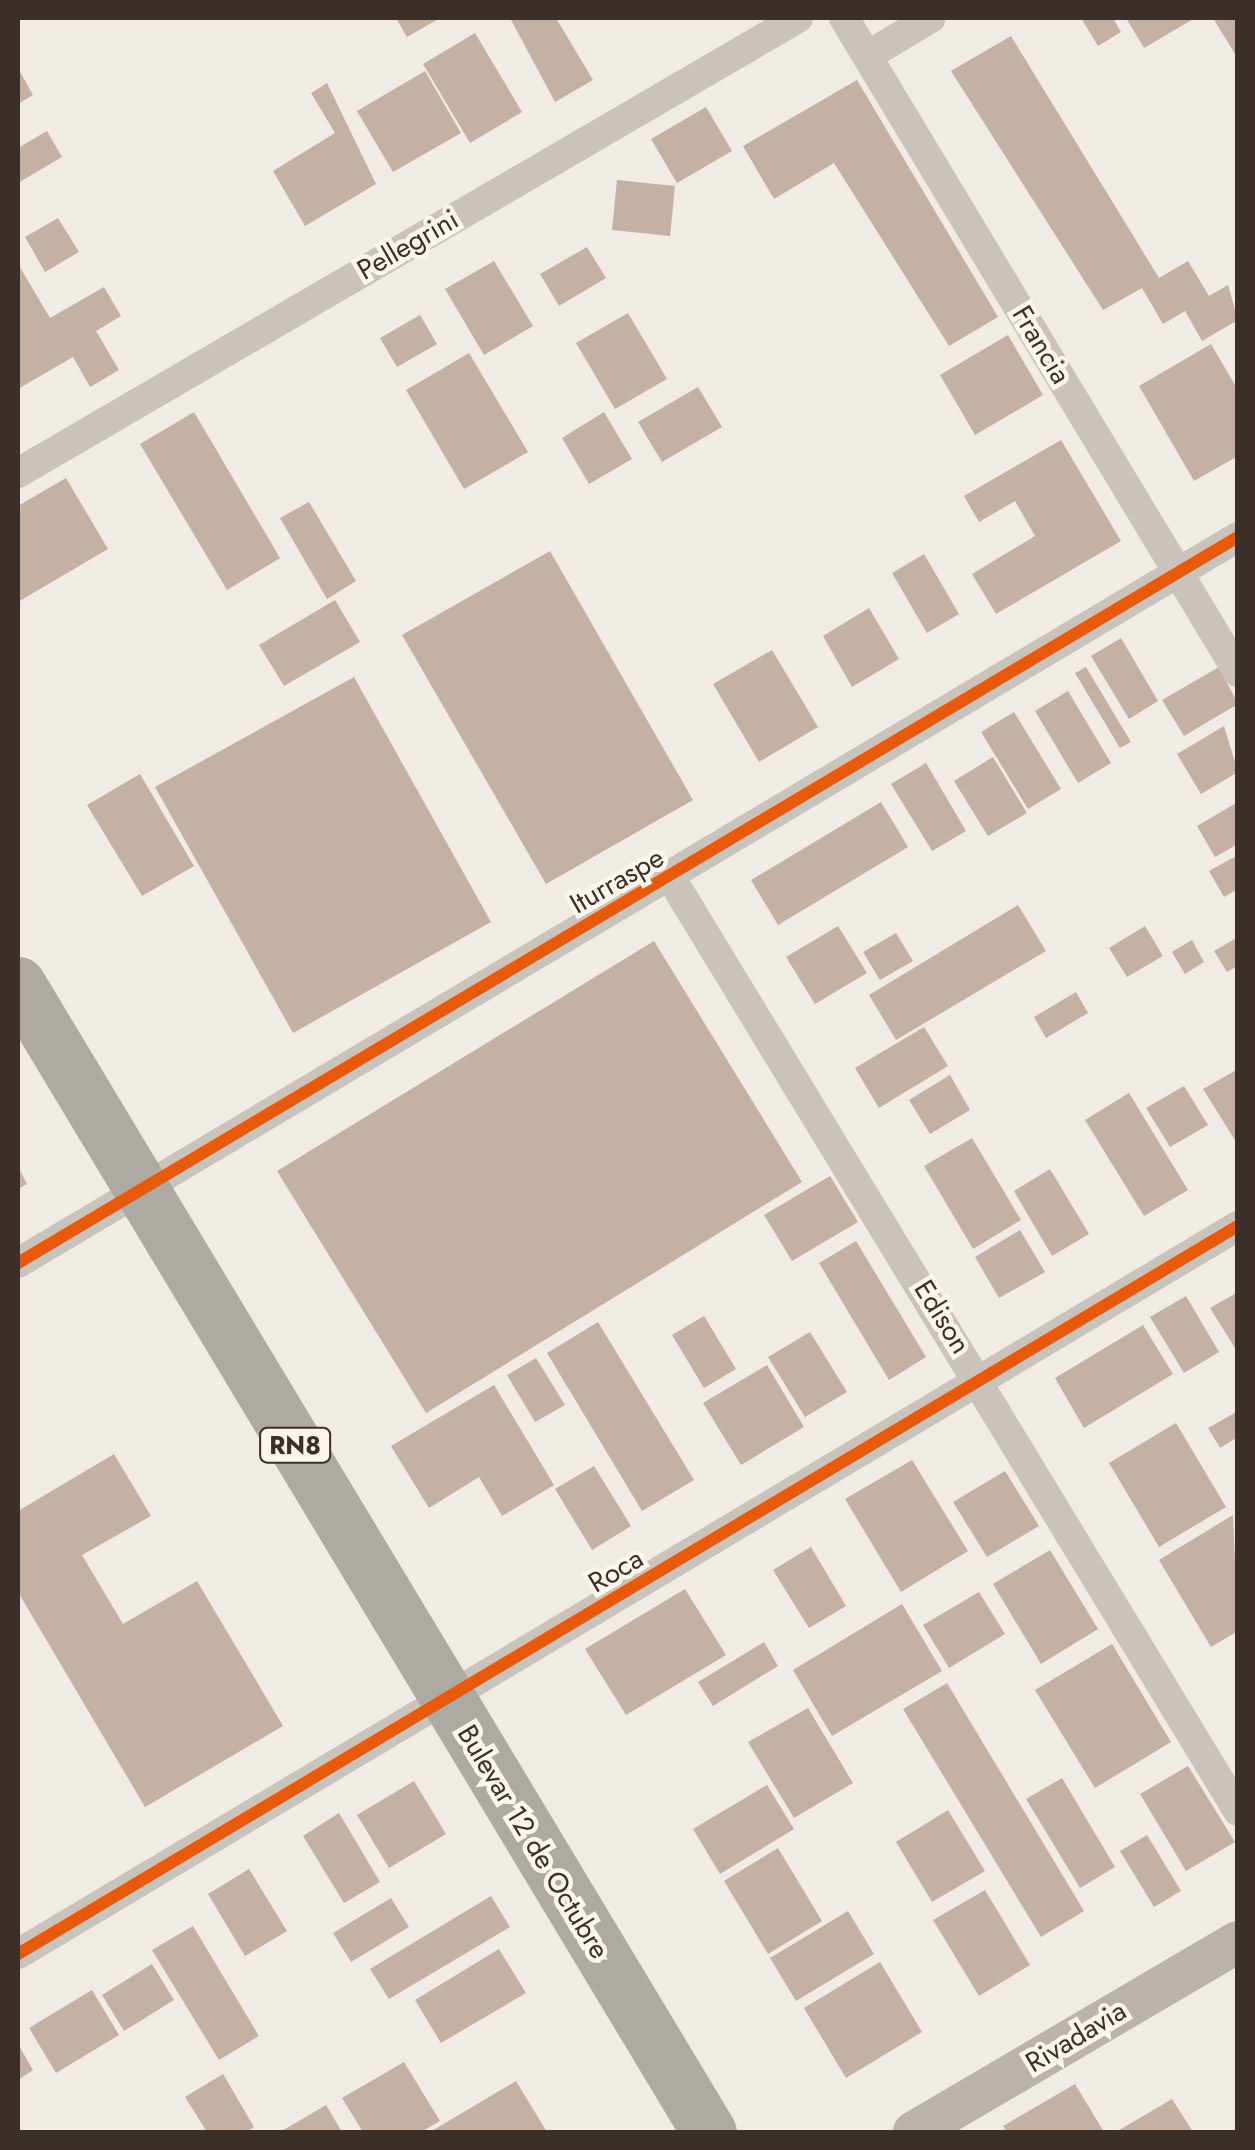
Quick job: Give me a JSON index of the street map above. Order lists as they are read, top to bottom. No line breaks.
{"streets":{"highway":["RN8","Bulevar 12 de Octubre"],"street":["Pellegrini","Francia","Iturraspe","Edison","Roca","Rivadavia"]},"crossings":[["Francia","Iturraspe"],["Iturraspe","Edison"],["Iturraspe","Bulevar 12 de Octubre"],["Edison","Roca"],["Roca","Bulevar 12 de Octubre"]]}
